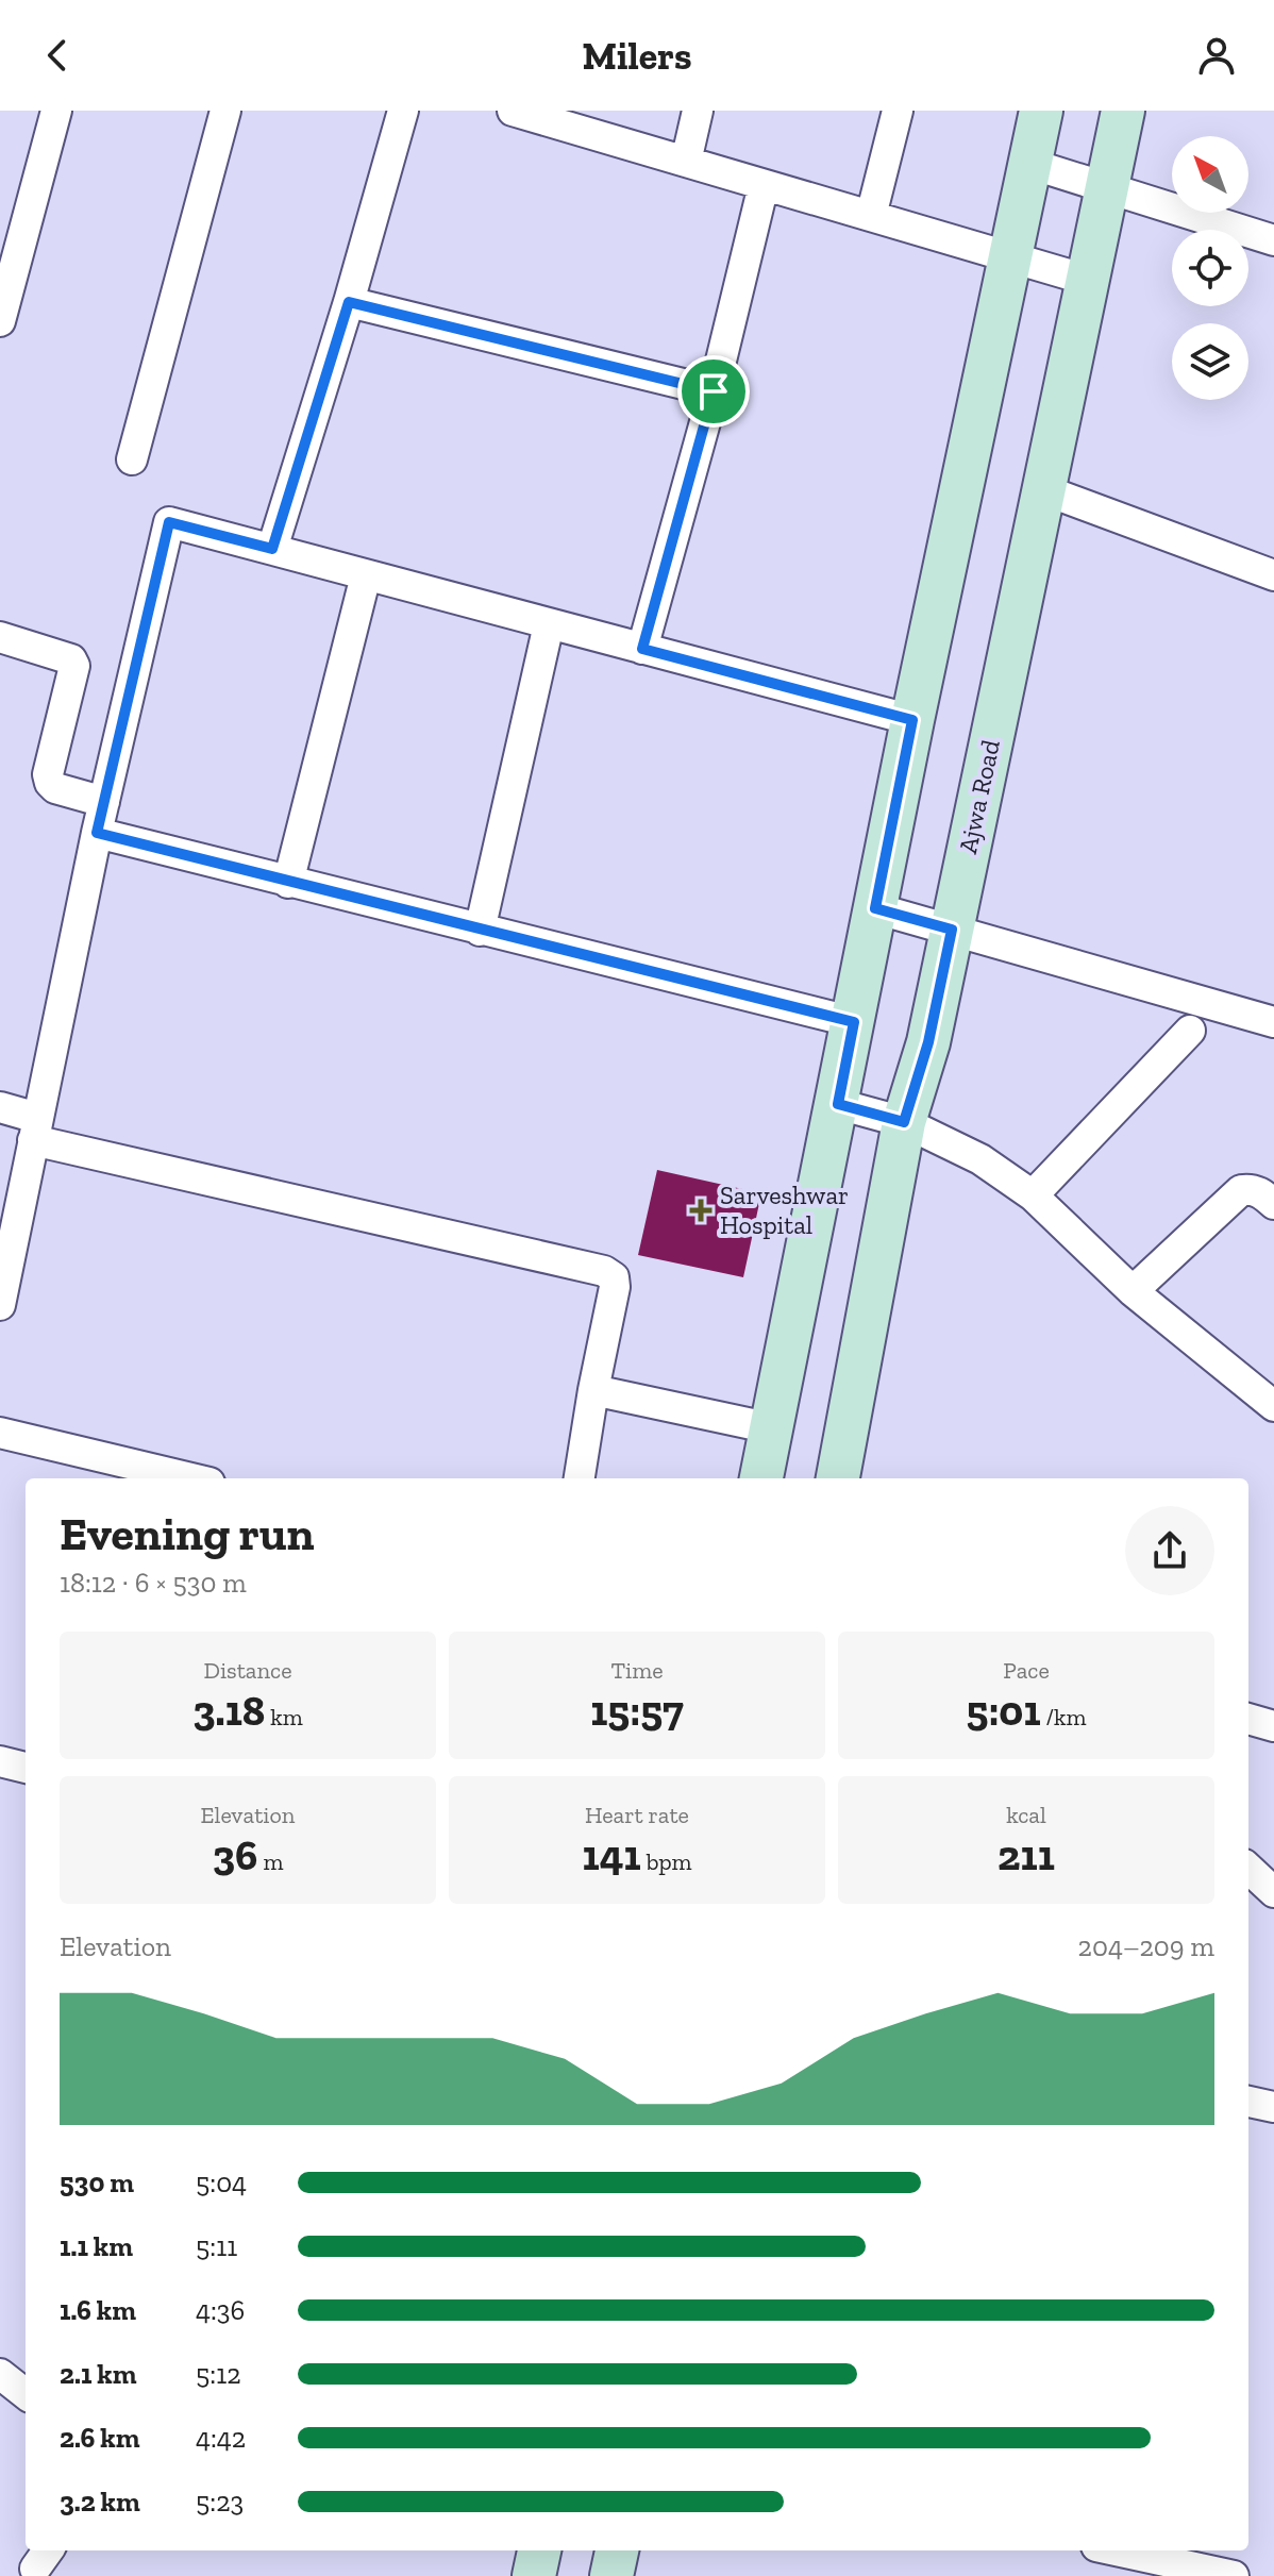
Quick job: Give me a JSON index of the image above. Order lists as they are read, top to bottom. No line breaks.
{"streets":{"main road":["Ajwa Road"]},"places":{"health":["Sarveshwar Hospital"]},"north":"top left","page":{"header":"Milers","heading":["Evening run","18:12 · 6 × 530 m"],"stats":[["Distance","3.18 km"],["Time","15:57"],["Pace","5:01 /km"],["Elevation","36 m"],["Heart rate","141 bpm"],["kcal","211"]],"chart":["Elevation","204–209 m"],"list":[{"name":"530 m","note":"5:04"},{"name":"1.1 km","note":"5:11"},{"name":"1.6 km","note":"4:36"},{"name":"2.1 km","note":"5:12"},{"name":"2.6 km","note":"4:42"},{"name":"3.2 km","note":"5:23"}]}}
